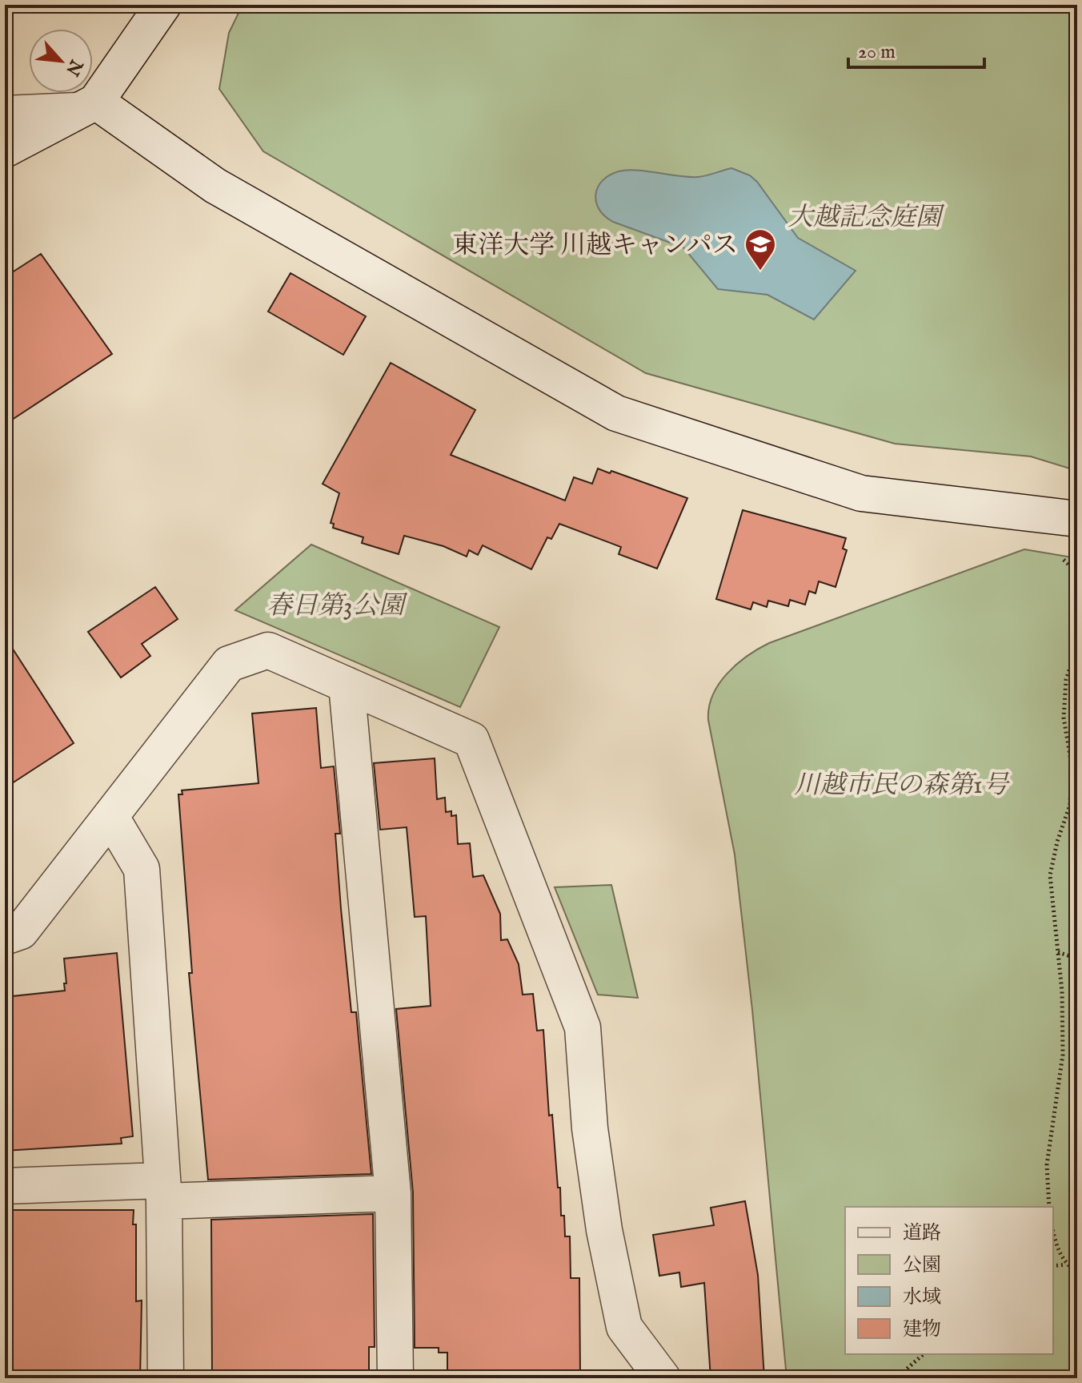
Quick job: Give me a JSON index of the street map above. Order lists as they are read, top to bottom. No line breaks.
{"parks":["大越記念庭園","春日第3公園","川越市民の森第1号"],"places":{"school or university":["東洋大学 川越キャンパス"]},"legend":["道路","公園","水域","建物"],"scale_bar":"20 m","north":"bottom right"}
